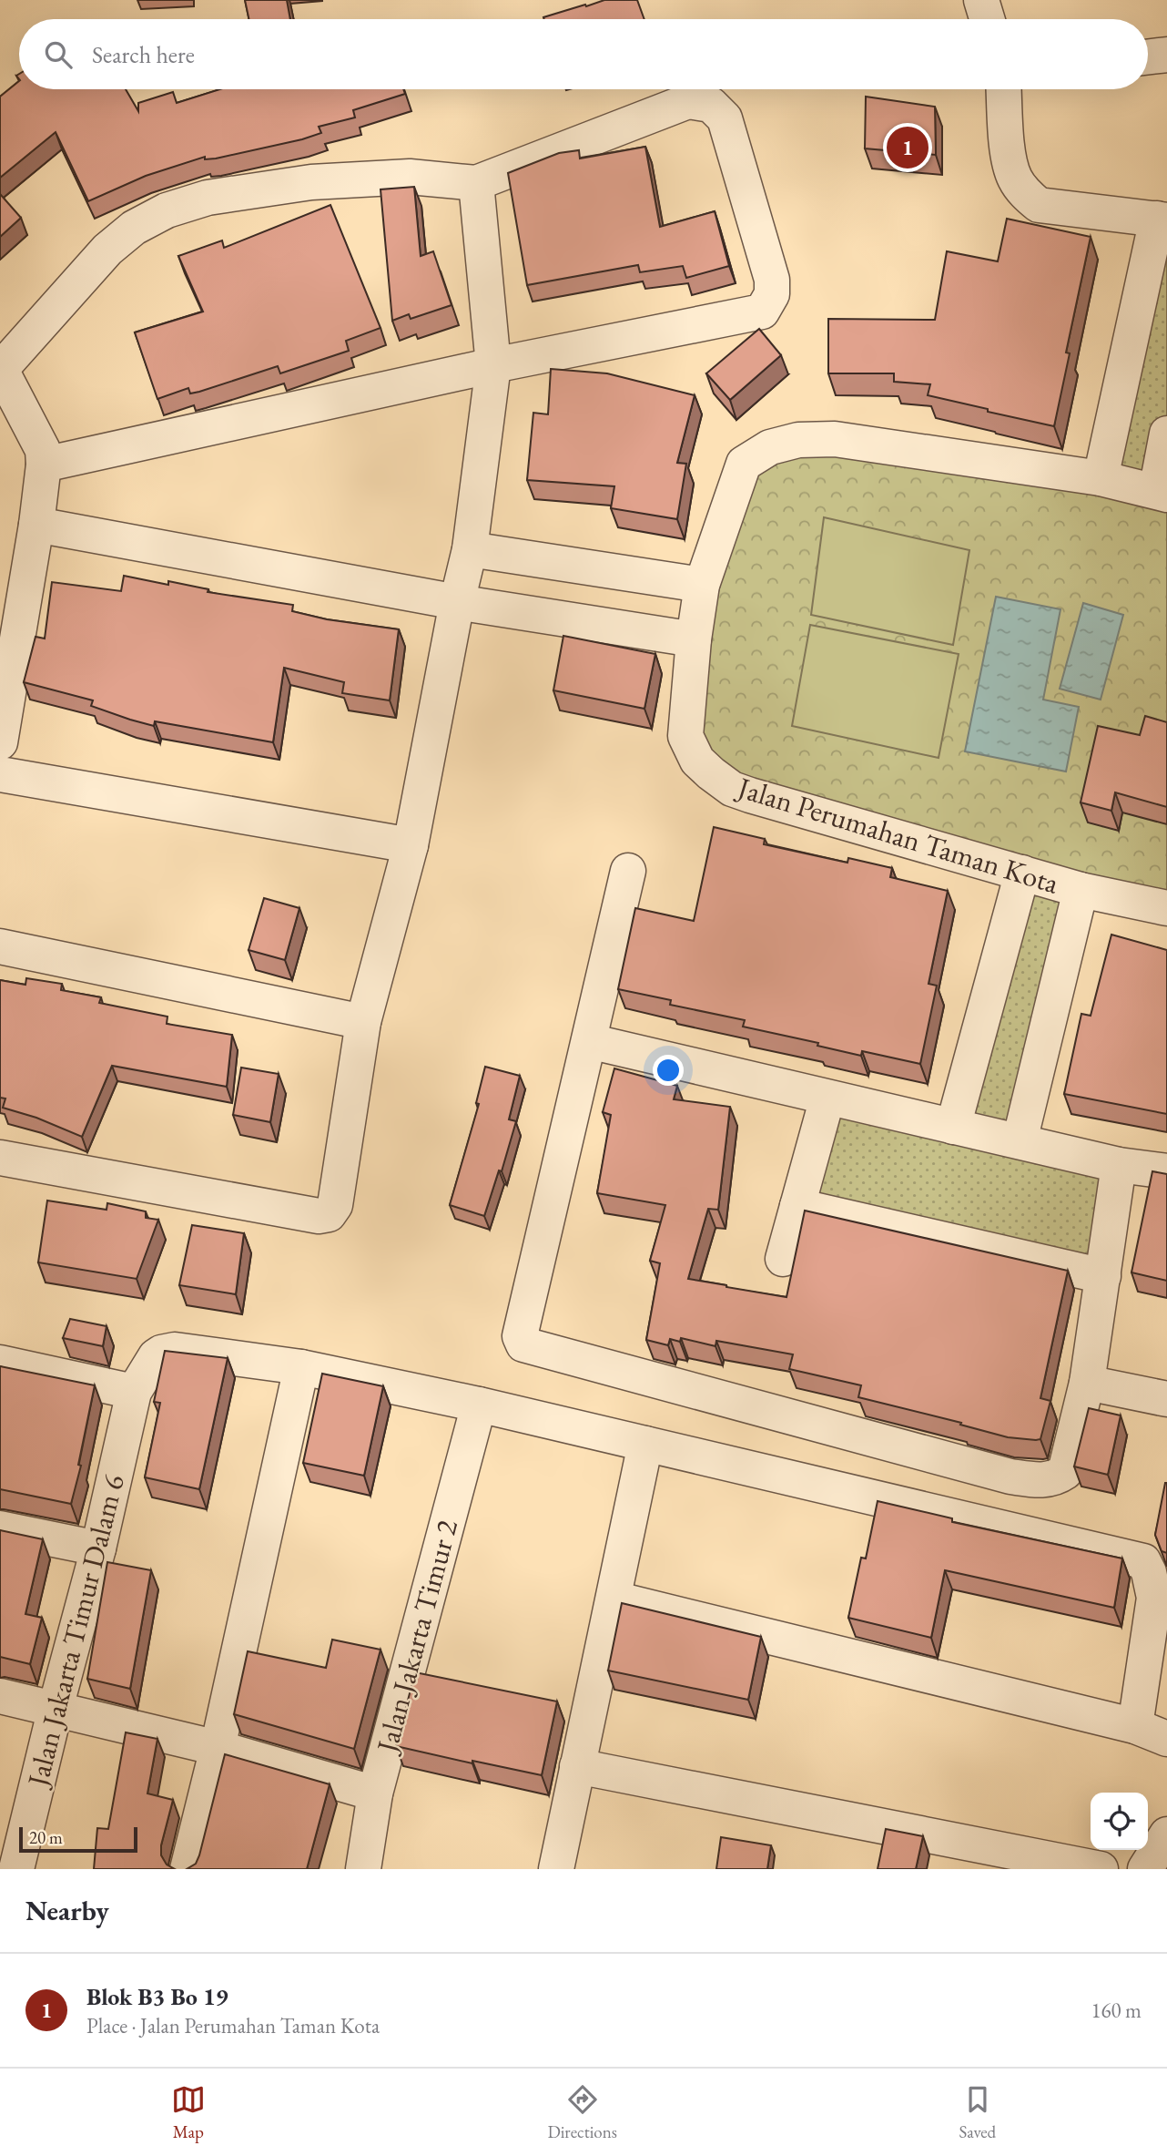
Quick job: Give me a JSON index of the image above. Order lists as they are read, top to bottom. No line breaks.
{"streets":{"street":["Jalan Perumahan Taman Kota","Jalan Jakarta Timur Dalam 6","Jalan Jakarta Timur 2"]},"crossings":[["Jalan Jakarta Timur Dalam 6","Jalan Jakarta Timur 2"]],"scale_bar":"20 m","page":{"search":"Search here","pins":"1","scale":"20 m","heading":"Nearby","list":[{"mark":"1","name":"Blok B3 Bo 19","note":"Place · Jalan Perumahan Taman Kota","value":"160 m"}],"nav":["Map","Directions","Saved"]}}
